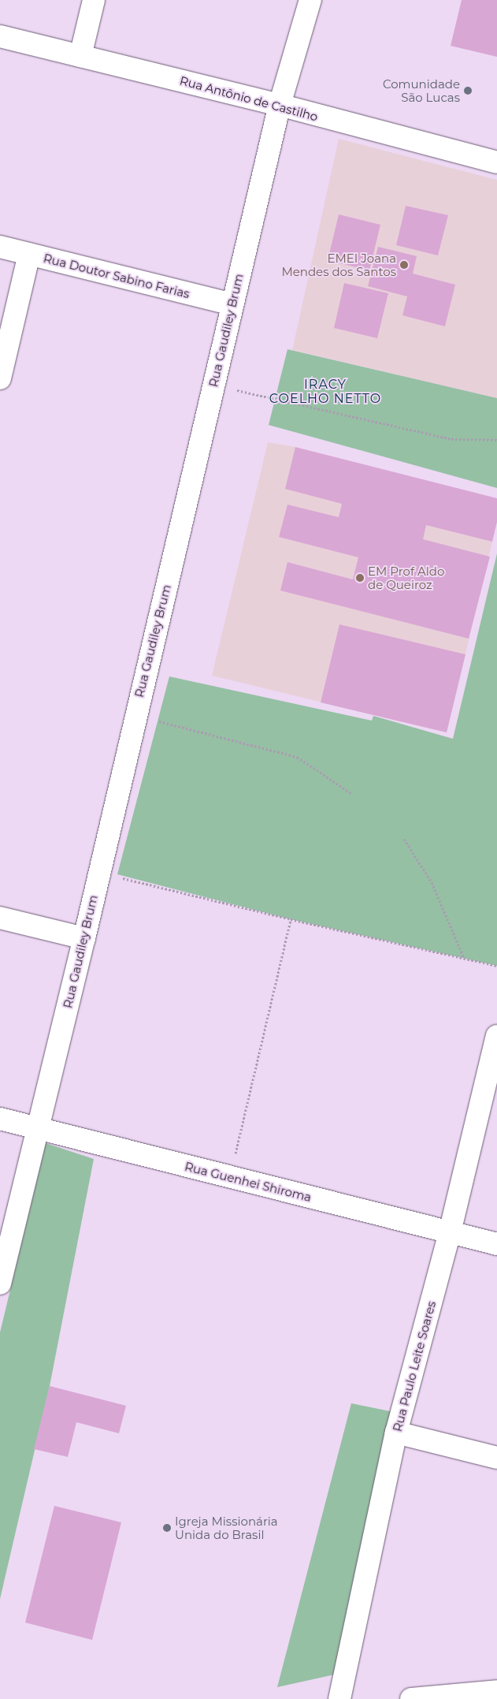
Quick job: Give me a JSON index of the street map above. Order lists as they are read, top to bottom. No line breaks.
{"streets":{"street":["Rua Antônio de Castilho","Rua Doutor Sabino Farias","Rua Gaudiley Brum","Rua Guenhei Shiroma","Rua Paulo Leite Soares"]},"crossings":[["Rua Antônio de Castilho","Rua Gaudiley Brum"],["Rua Doutor Sabino Farias","Rua Gaudiley Brum"],["Rua Gaudiley Brum","Rua Guenhei Shiroma"],["Rua Guenhei Shiroma","Rua Paulo Leite Soares"]],"districts":["IRACY COELHO NETTO"],"places":["Comunidade São Lucas","EMEI Joana Mendes dos Santos","EM Prof Aldo de Queiroz","Igreja Missionária Unida do Brasil"]}
